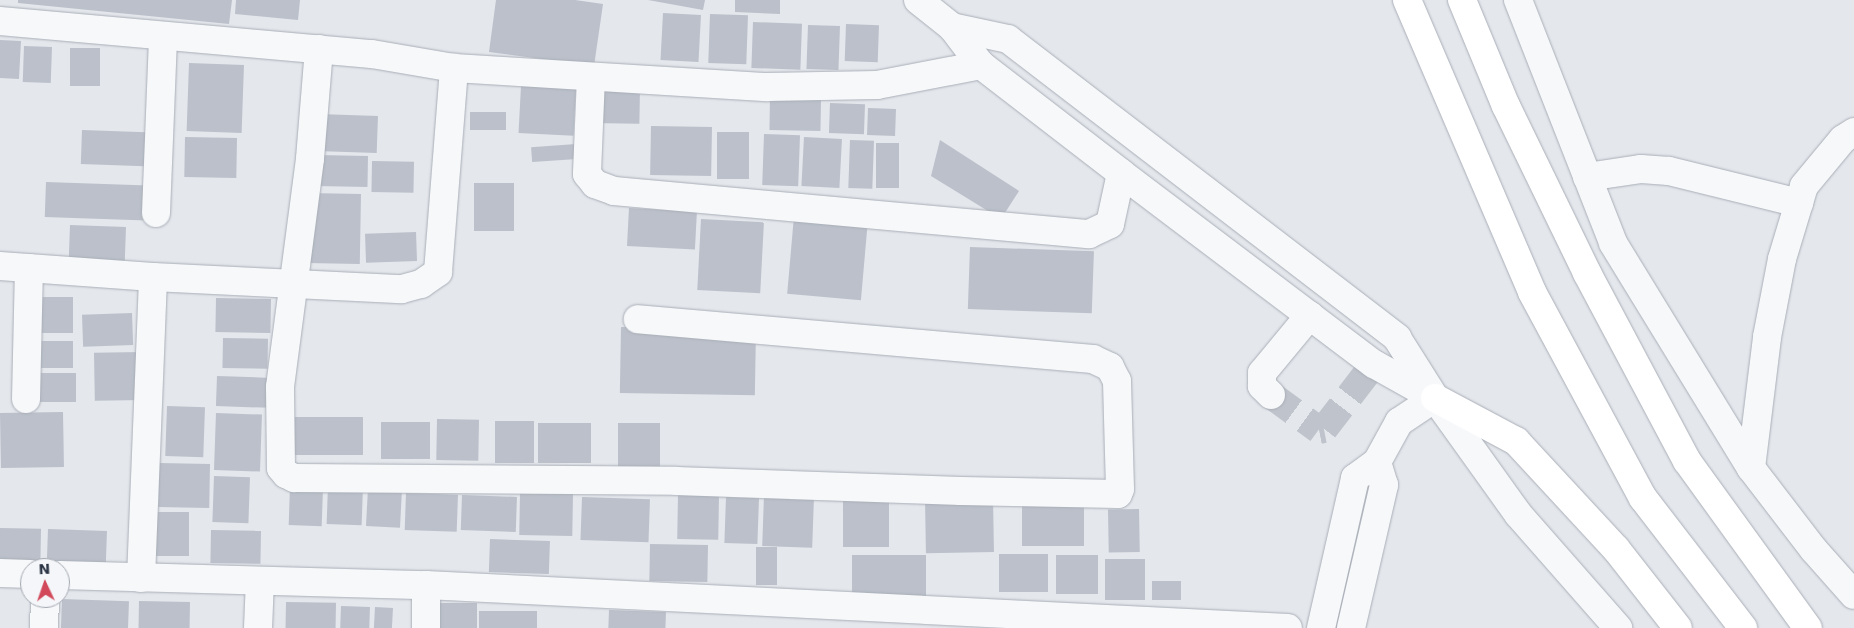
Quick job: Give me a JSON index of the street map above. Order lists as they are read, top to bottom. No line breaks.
{"north":"top"}
